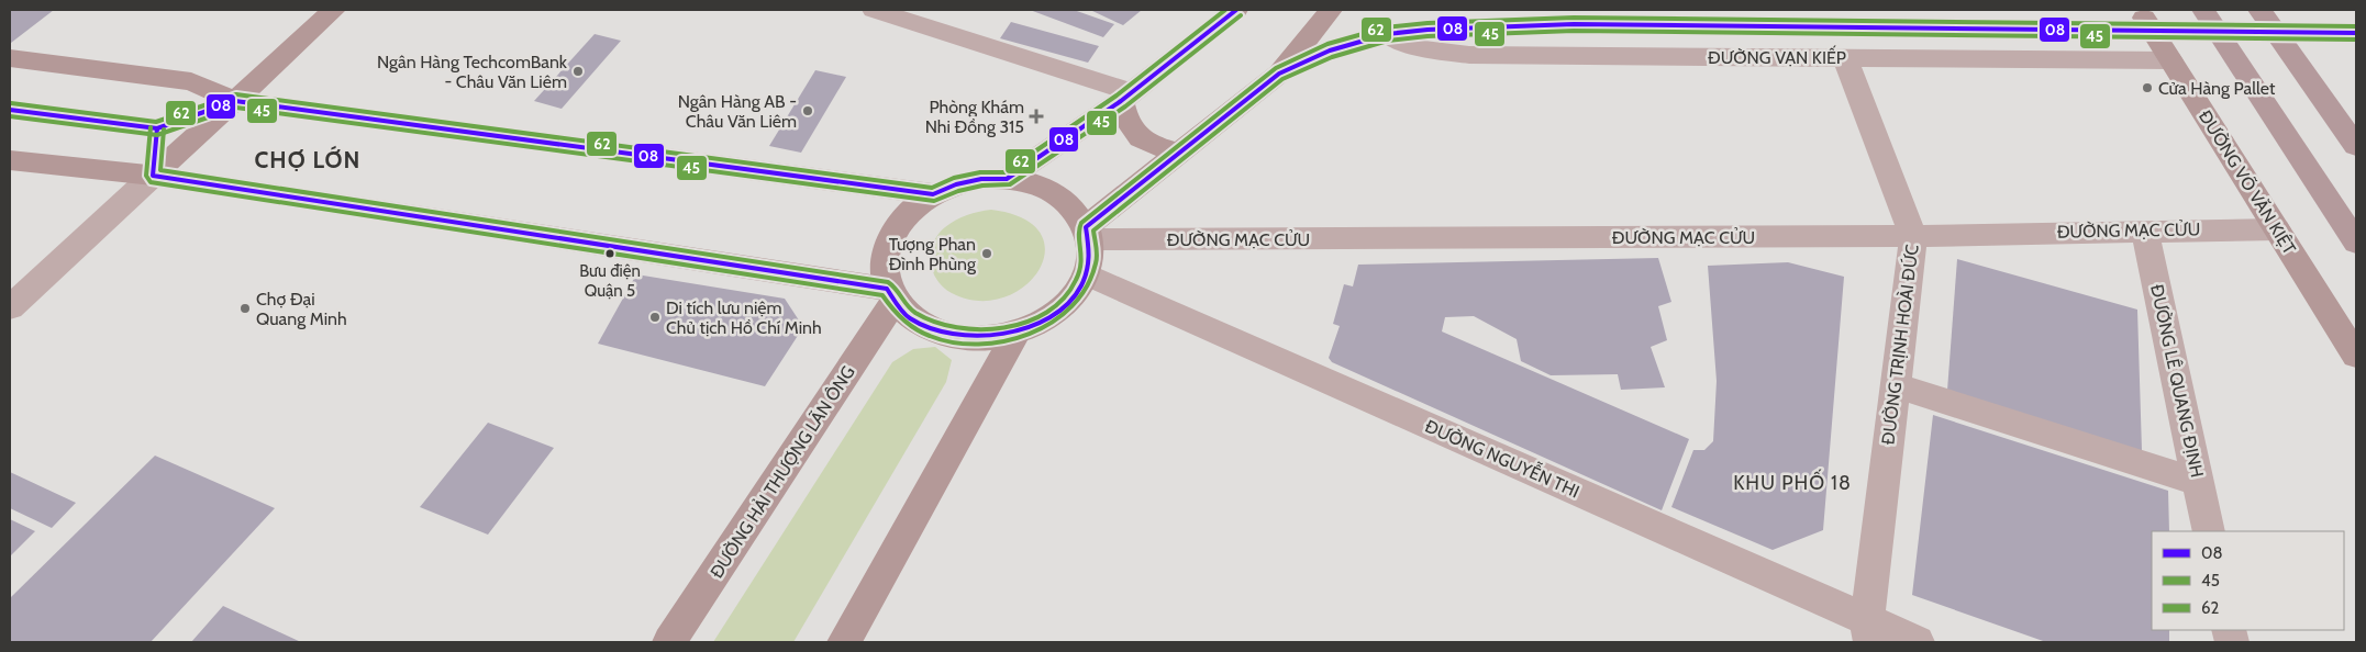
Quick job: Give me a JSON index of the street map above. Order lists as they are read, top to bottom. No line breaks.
{"streets":{"main road":["ĐƯỜNG VÕ VĂN KIỆT","ĐƯỜNG HẢI THƯỢNG LÃN ÔNG"],"street":["ĐƯỜNG VẠN KIẾP","ĐƯỜNG MẠC CỬU","ĐƯỜNG TRỊNH HOÀI ĐỨC","ĐƯỜNG LÊ QUANG ĐỊNH","ĐƯỜNG NGUYỄN THI"]},"crossings":[["ĐƯỜNG VẠN KIẾP","ĐƯỜNG VÕ VĂN KIỆT"],["ĐƯỜNG VẠN KIẾP","ĐƯỜNG TRỊNH HOÀI ĐỨC"],["ĐƯỜNG VÕ VĂN KIỆT","ĐƯỜNG MẠC CỬU"],["ĐƯỜNG MẠC CỬU","ĐƯỜNG TRỊNH HOÀI ĐỨC"],["ĐƯỜNG MẠC CỬU","ĐƯỜNG LÊ QUANG ĐỊNH"],["ĐƯỜNG MẠC CỬU","ĐƯỜNG NGUYỄN THI"],["ĐƯỜNG MẠC CỬU","ĐƯỜNG HẢI THƯỢNG LÃN ÔNG"],["ĐƯỜNG TRỊNH HOÀI ĐỨC","ĐƯỜNG NGUYỄN THI"],["ĐƯỜNG NGUYỄN THI","ĐƯỜNG HẢI THƯỢNG LÃN ÔNG"]],"districts":["CHỢ LỚN","KHU PHỐ 18"],"places":{"other":["Ngân Hàng TechcomBank - Châu Văn Liêm","Cửa Hàng Pallet","Ngân Hàng AB - Châu Văn Liêm","Bưu điện Quận 5","Tượng Phan Đình Phùng","Chợ Đại Quang Minh","Di tích lưu niệm Chủ tịch Hồ Chí Minh"],"health":["Phòng Khám Nhi Đồng 315"]},"lines":["transit line 08","transit line 62","transit line 45"],"legend":["08","45","62"]}
